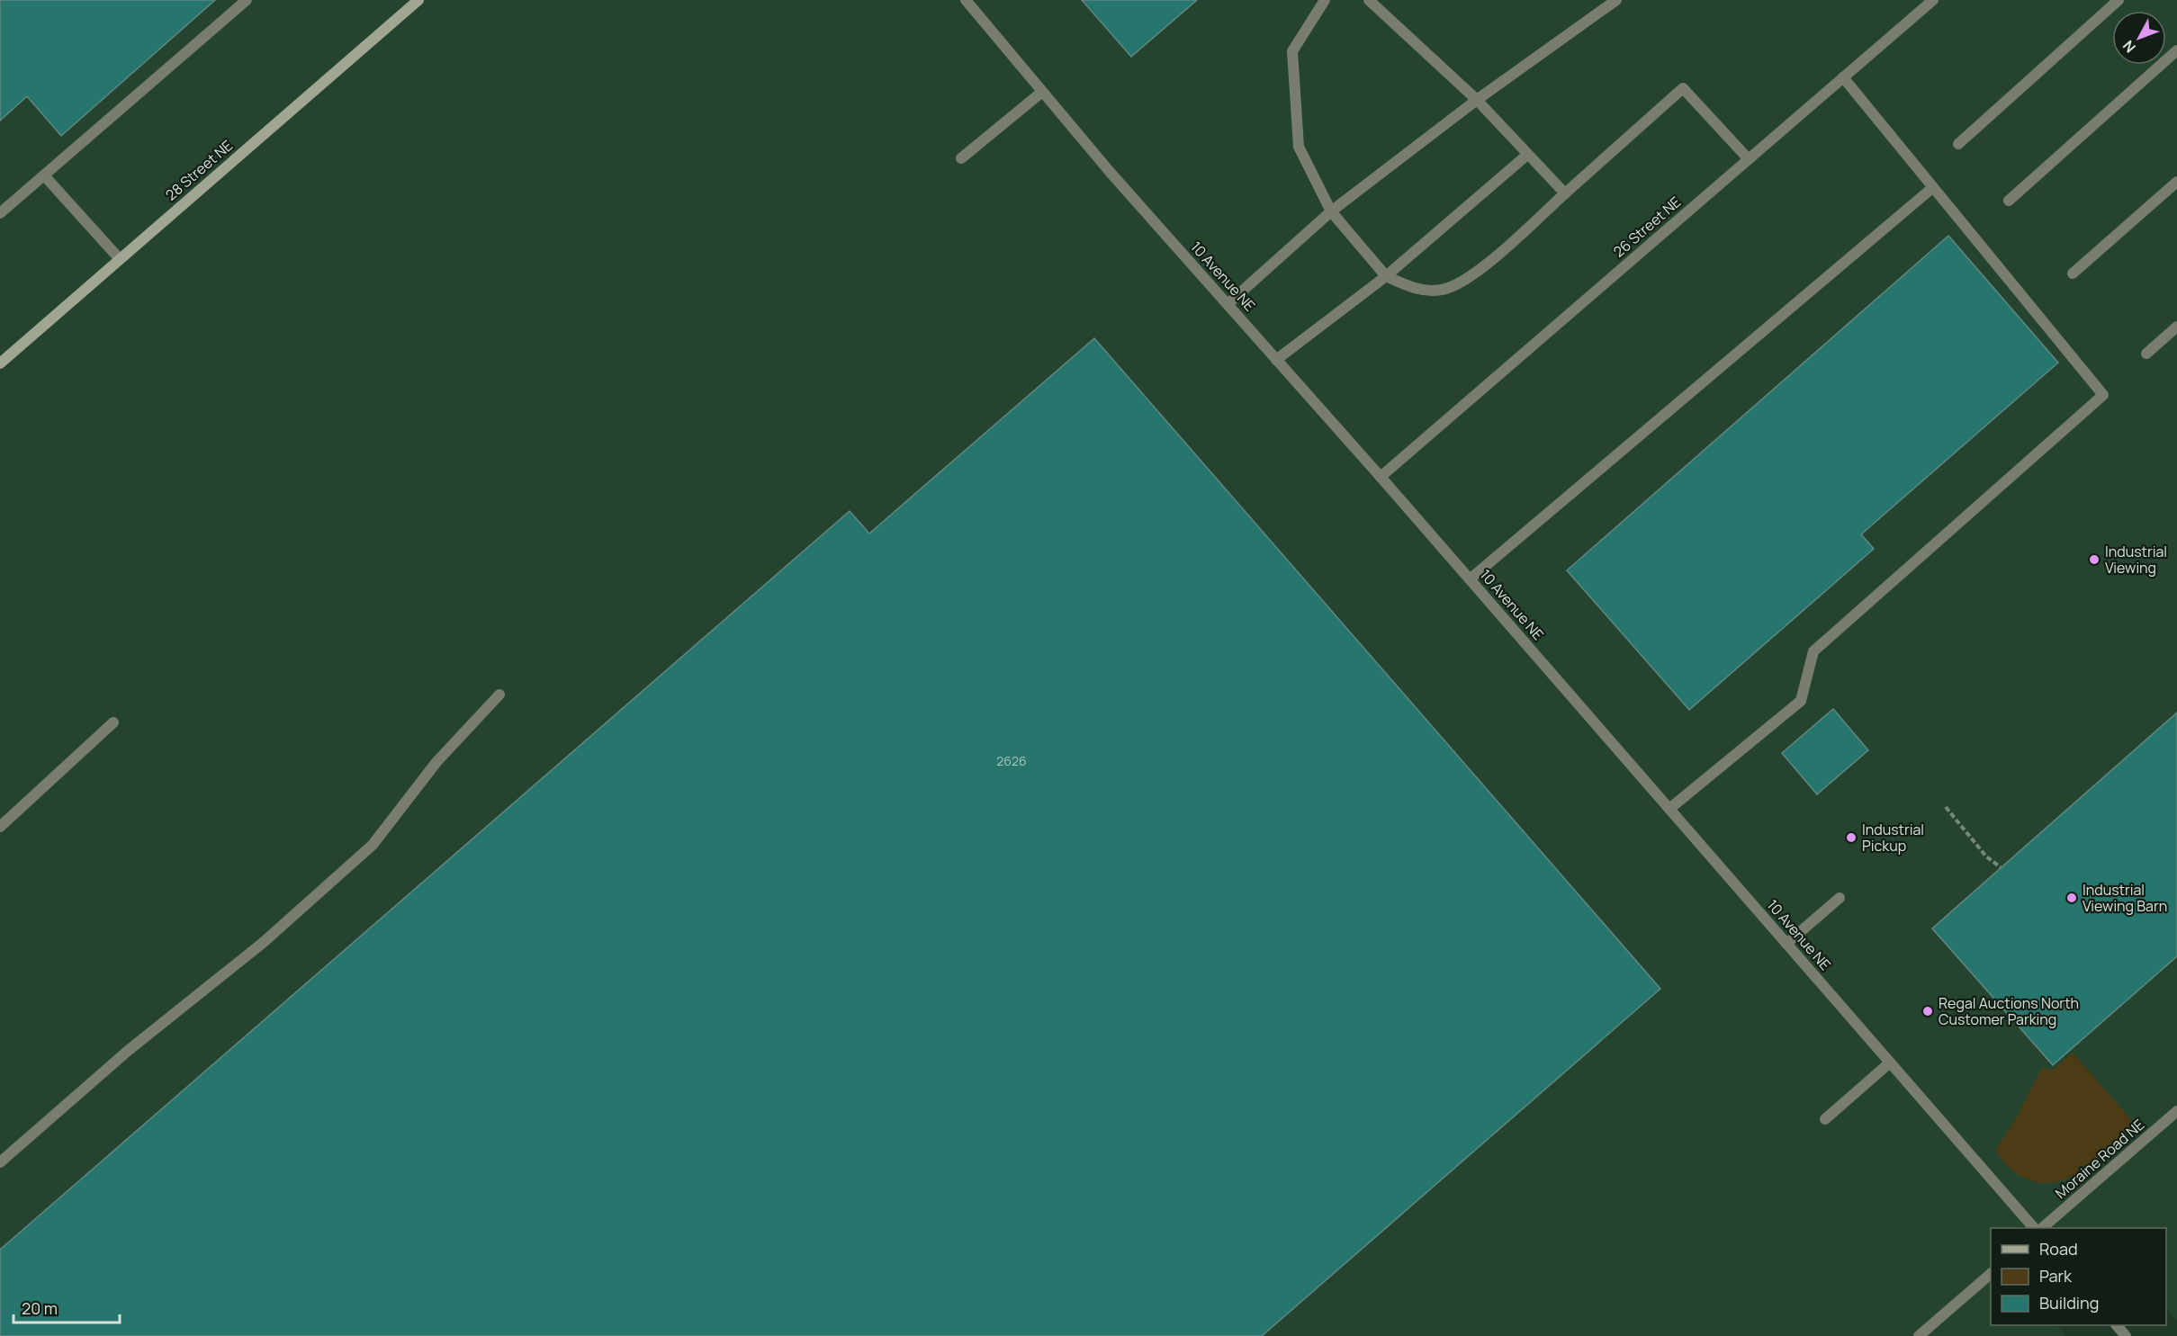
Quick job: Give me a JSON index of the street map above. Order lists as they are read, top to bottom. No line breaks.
{"streets":{"street":["28 Street NE","26 Street NE","10 Avenue NE","Moraine Road NE"]},"crossings":[["26 Street NE","10 Avenue NE"]],"places":["Industrial Viewing","Industrial Pickup","Industrial Viewing Barn","Regal Auctions North Customer Parking"],"house_numbers":["2626"],"legend":["Road","Park","Building"],"scale_bar":"20 m","north":"bottom left"}
